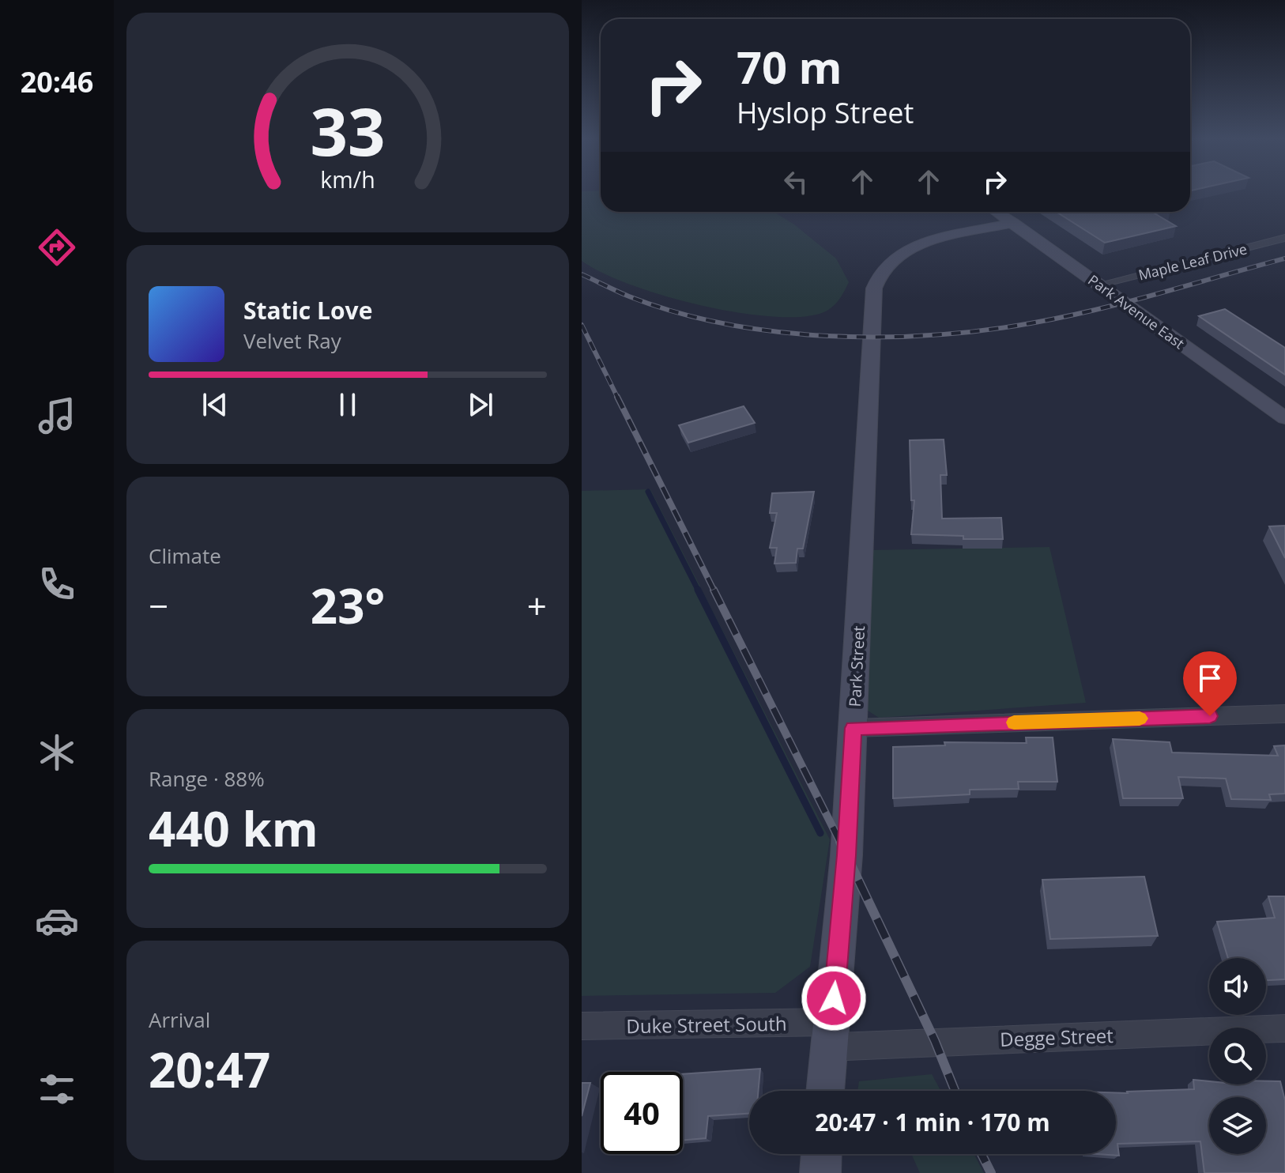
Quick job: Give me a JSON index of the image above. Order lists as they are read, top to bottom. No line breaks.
{"streets":{"street":["Maple Leaf Drive","Park Avenue East","Park Street","Duke Street South","Degge Street"]},"crossings":[["Maple Leaf Drive","Park Avenue East"],["Park Street","Duke Street South"],["Park Street","Degge Street"],["Duke Street South","Degge Street"]],"page":{"tabs":"20:46","turn":["70 m","Hyslop Street"],"song":["Static Love","Velvet Ray"],"tile":["Climate",["Range · 88%","440 km"],["Arrival","20:47"]],"heat":["−","23°","+"],"limit":"40","trip":"20:47 · 1 min · 170 m","gauge":["33","km/h"]}}
